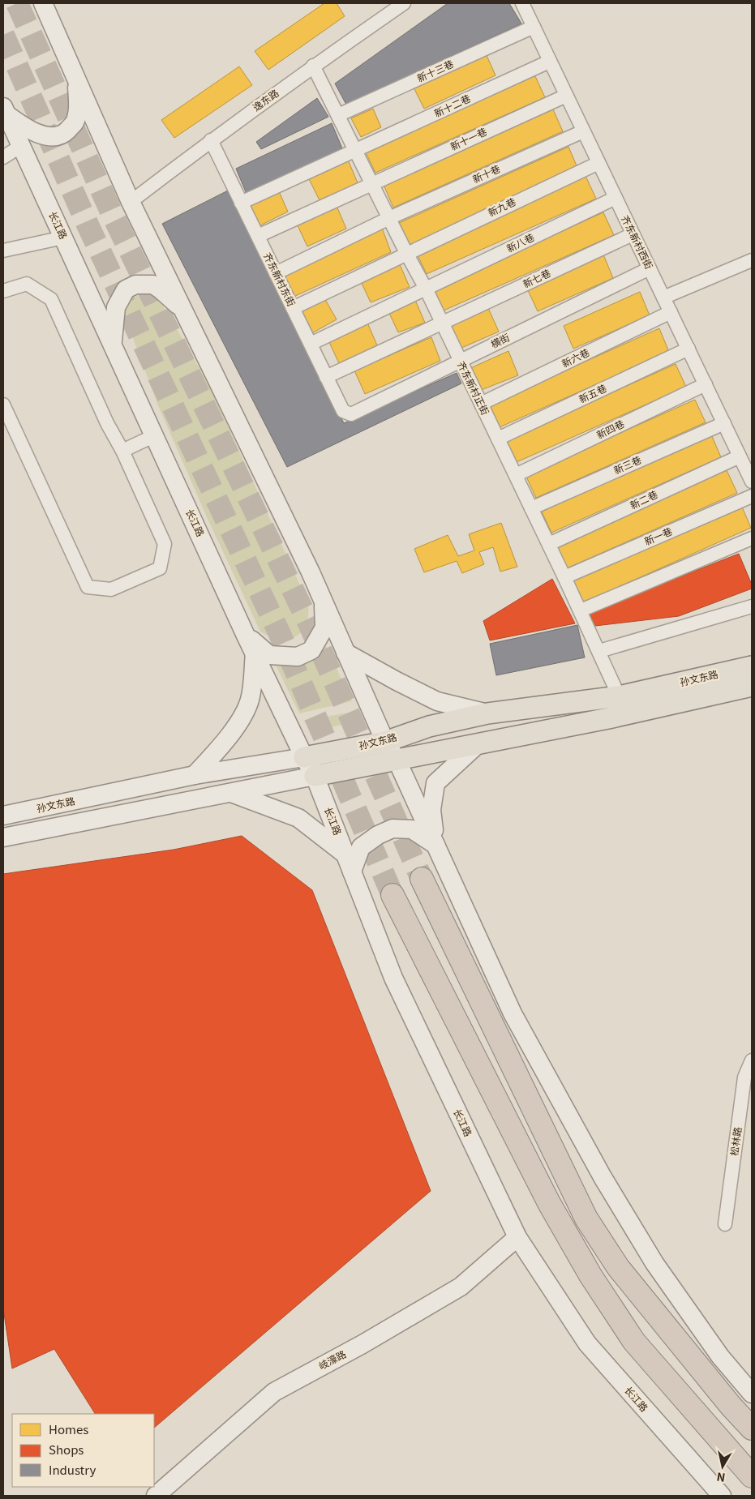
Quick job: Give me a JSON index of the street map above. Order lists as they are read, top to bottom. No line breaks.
{"streets":{"main road":["长江路","孙文东路","岐濠路"],"street":["新十三巷","逸东路","新十二巷","新十一巷","新十巷","新九巷","齐东新村西街","新八巷","新七巷","齐东新村东街","横街","新六巷","齐东新村正街","新五巷","新四巷","新三巷","新二巷","新一巷","松林路"]},"crossings":[["新十三巷","齐东新村西街"],["新十三巷","齐东新村正街"],["逸东路","齐东新村东街"],["逸东路","齐东新村正街"],["新十二巷","齐东新村西街"],["新十二巷","齐东新村东街"],["新十二巷","齐东新村正街"],["新十一巷","齐东新村西街"],["新十一巷","齐东新村东街"],["新十一巷","齐东新村正街"],["新十巷","齐东新村西街"],["新十巷","齐东新村东街"],["新十巷","齐东新村正街"],["新九巷","齐东新村西街"],["新九巷","齐东新村东街"],["新九巷","齐东新村正街"],["长江路","孙文东路"],["长江路","岐濠路"],["齐东新村西街","新八巷"],["齐东新村西街","新七巷"],["齐东新村西街","横街"],["齐东新村西街","新六巷"],["齐东新村西街","新五巷"],["齐东新村西街","新四巷"],["齐东新村西街","新三巷"],["齐东新村西街","新二巷"],["新八巷","齐东新村东街"],["新八巷","齐东新村正街"],["新七巷","齐东新村东街"],["新七巷","齐东新村正街"],["齐东新村东街","横街"],["横街","齐东新村正街"],["新六巷","齐东新村正街"],["齐东新村正街","新五巷"],["齐东新村正街","新四巷"],["齐东新村正街","新三巷"],["齐东新村正街","新二巷"],["齐东新村正街","新一巷"],["齐东新村正街","孙文东路"]],"legend":["Homes","Shops","Industry"],"north":"bottom"}
